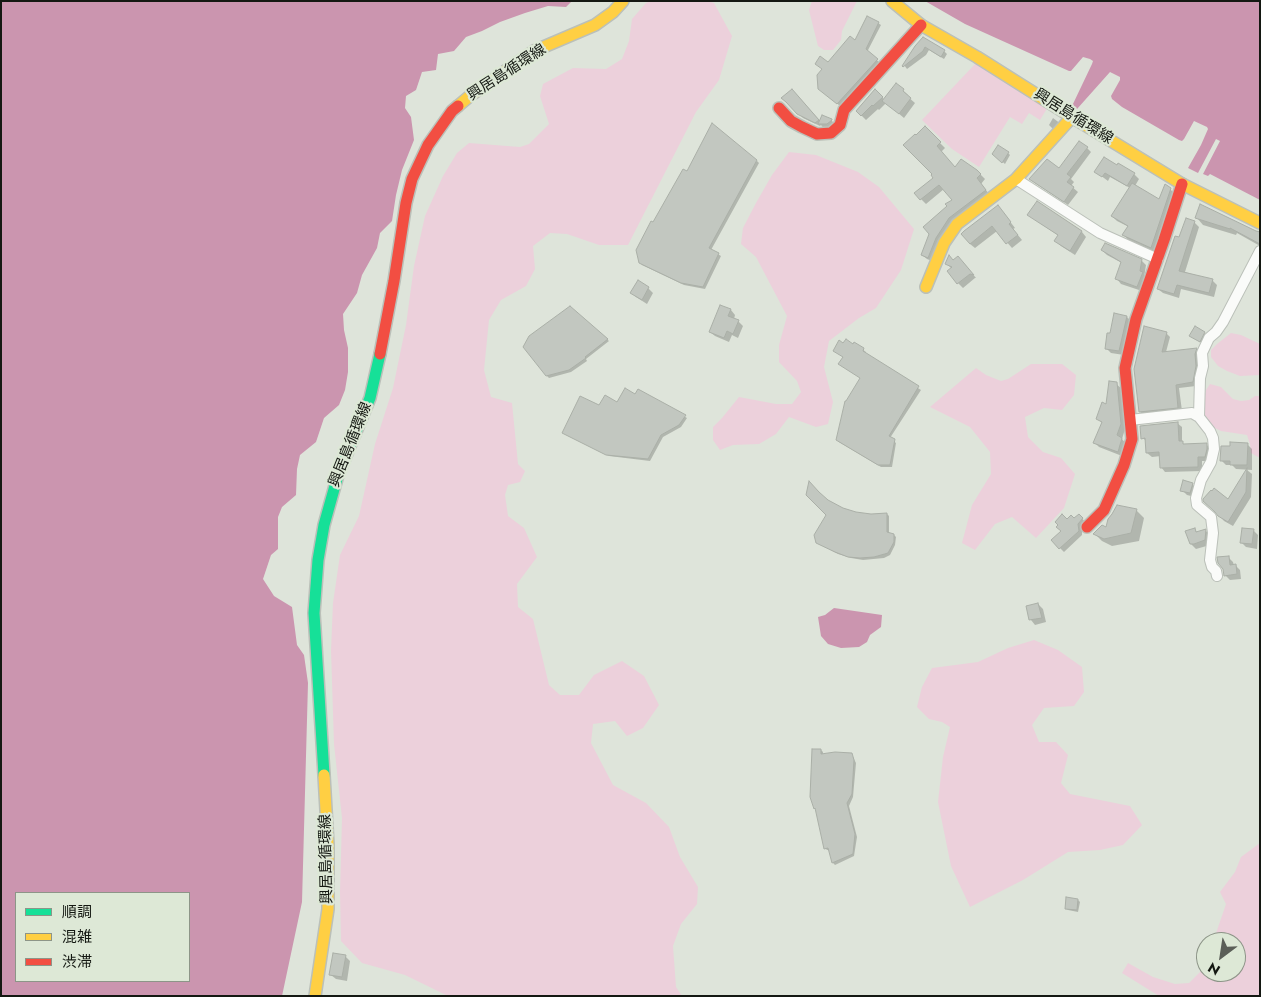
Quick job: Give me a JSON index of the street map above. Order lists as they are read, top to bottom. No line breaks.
{"streets":{"main road":["興居島循環線"]},"legend":["順調","混雑","渋滞"],"north":"bottom left"}
